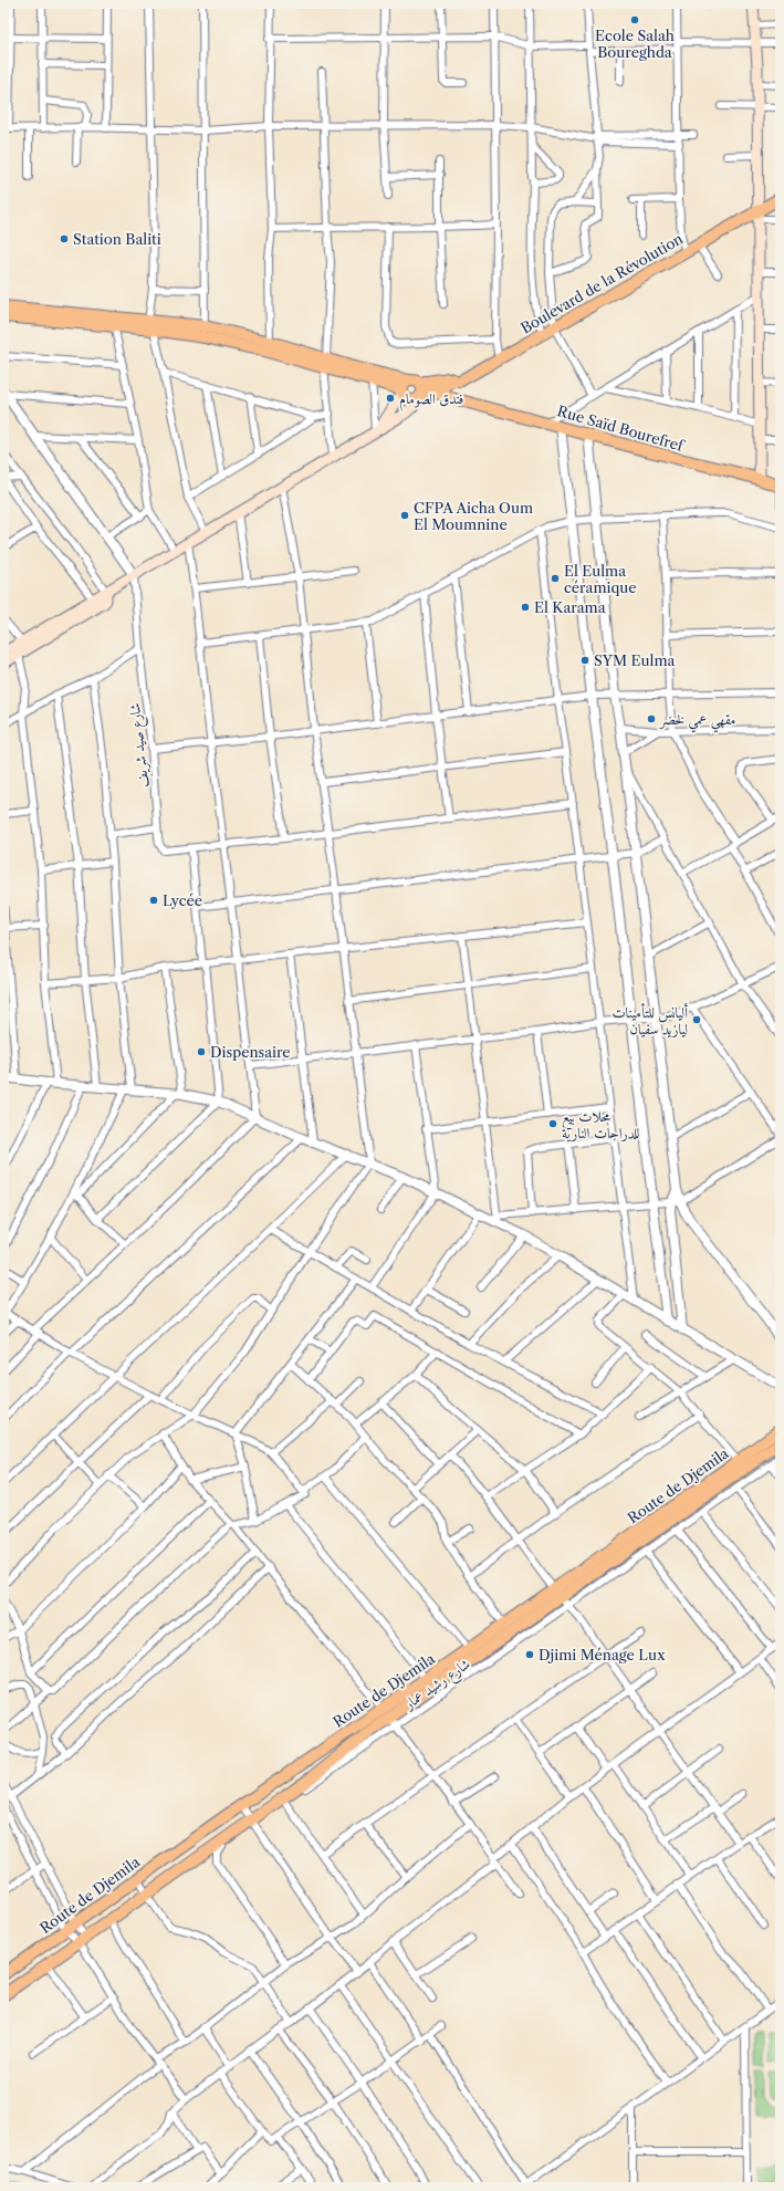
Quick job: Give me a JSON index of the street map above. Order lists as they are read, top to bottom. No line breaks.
{"streets":{"main road":["Boulevard de la Révolution","Rue Saïd Bourefref","Route de Djemila"],"street":["شارع صيد شريف","شارع رشيد عمار"]},"crossings":[["Boulevard de la Révolution","Rue Saïd Bourefref"]],"places":["Ecole Salah Boureghda","Station Baliti","فندق الصومام","CFPA Aicha Oum El Moumnine","El Eulma céramique","El Karama","SYM Eulma","مقهي عمي لخضر","Lycée","أليانس للتأمينات ليازيد سفيان","Dispensaire","محلات بيع للدراجات النارية","Djimi Ménage Lux"]}
